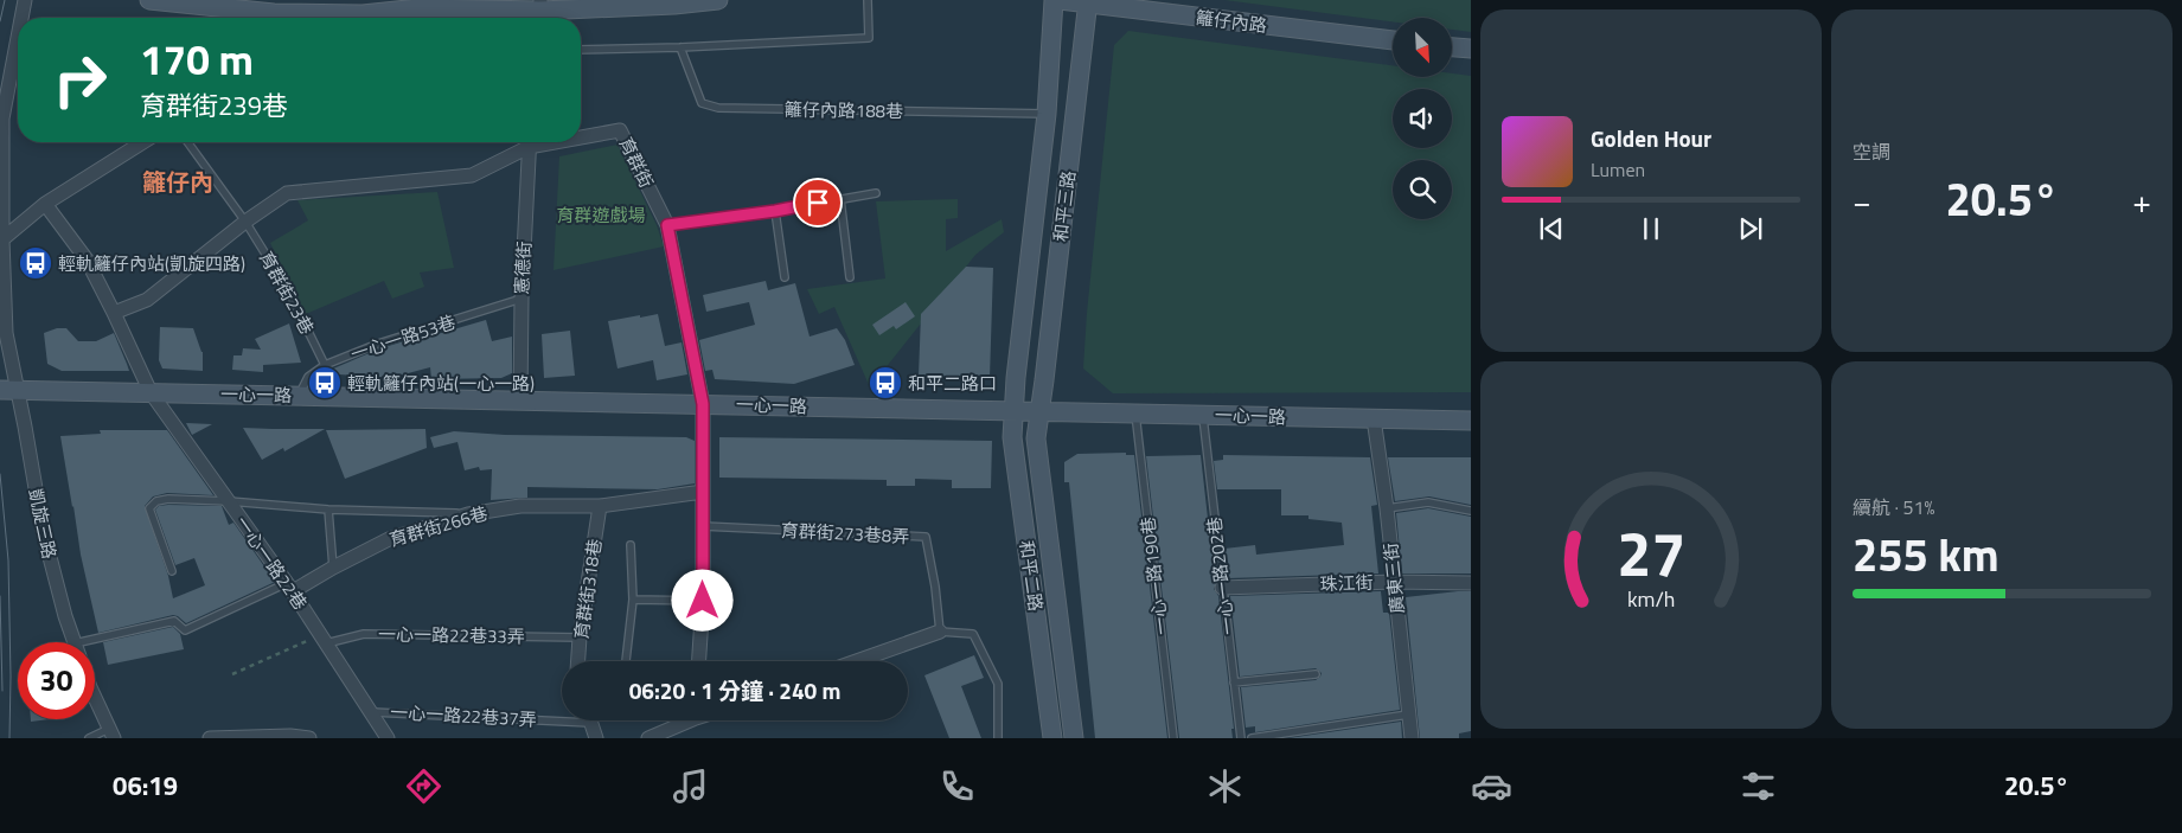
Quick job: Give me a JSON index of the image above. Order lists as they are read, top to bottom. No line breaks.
{"streets":{"street":["籬仔內路","育群街","和平三路","憲德街","一心一路","凱旋三路","育群街266巷","一心一路22巷","和平二路","廣東三街","珠江街","育群街318巷"],"lane":["籬仔內路188巷","育群街23巷","一心一路53巷","育群街273巷8弄","一心一路190巷","一心一路202巷","一心一路22巷33弄","一心一路22巷37弄"]},"crossings":[["籬仔內路","和平三路"],["籬仔內路188巷","和平三路"],["育群街","育群街23巷"],["育群街","一心一路"],["育群街","育群街266巷"],["育群街","育群街273巷8弄"],["育群街","一心一路22巷"],["和平三路","一心一路"],["和平三路","和平二路"],["憲德街","一心一路53巷"],["憲德街","一心一路"],["育群街23巷","一心一路53巷"],["一心一路53巷","一心一路"],["一心一路","凱旋三路"],["一心一路","一心一路22巷"],["一心一路","和平二路"],["一心一路","一心一路190巷"],["一心一路","一心一路202巷"],["一心一路","廣東三街"],["育群街266巷","一心一路22巷"],["育群街266巷","育群街318巷"],["一心一路22巷","一心一路22巷33弄"],["一心一路22巷","一心一路22巷37弄"],["一心一路202巷","珠江街"],["廣東三街","珠江街"],["育群街318巷","一心一路22巷33弄"]],"districts":["籬仔內"],"parks":["育群遊戲場"],"places":{"bus stop":["輕軌籬仔內站(凱旋四路)","輕軌籬仔內站(一心一路)","和平二路口"]},"north":"bottom right","page":{"tile":["空調",["續航 · 51%","255 km"]],"turn":["170 m","育群街239巷"],"song":["Golden Hour","Lumen"],"heat":["−","20.5°","+"],"limit":"30","trip":"06:20 · 1 分鐘 · 240 m","tabs":["06:19","20.5°"],"gauge":["27","km/h"]}}
